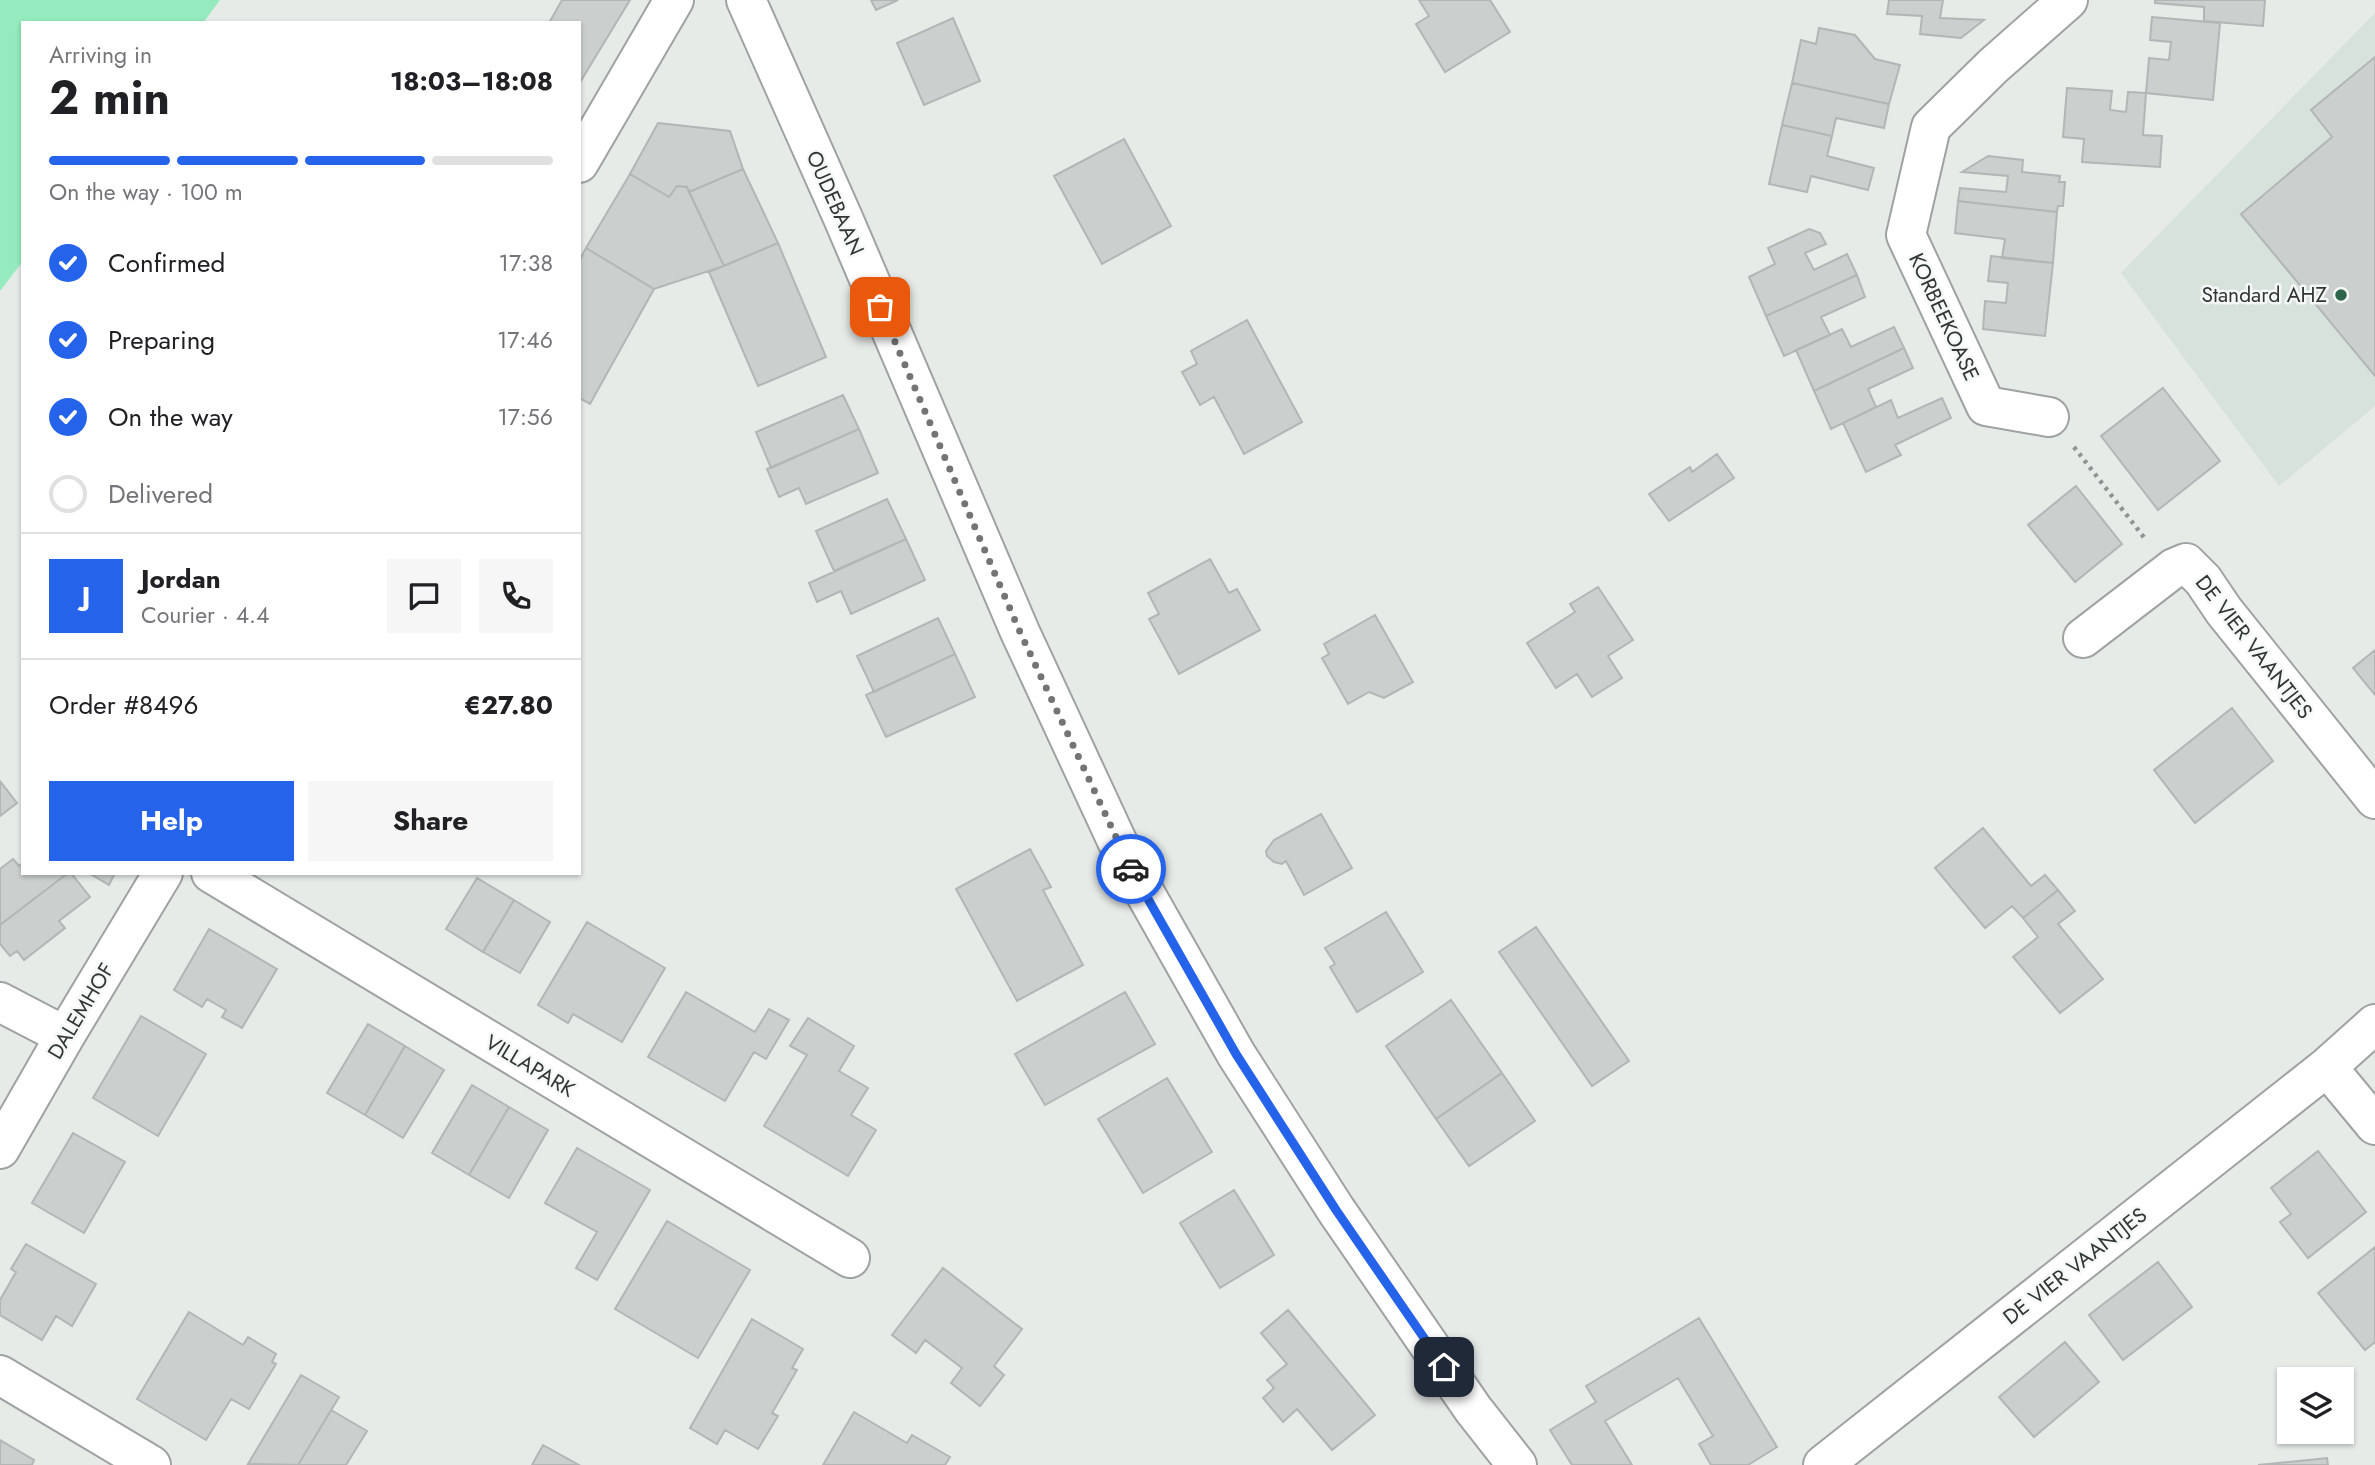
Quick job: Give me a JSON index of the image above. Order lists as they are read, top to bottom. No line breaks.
{"streets":{"street":["OUDEBAAN","KORBEEKOASE","DE VIER VAANTJES","DALEMHOF","VILLAPARK"]},"places":["Standard AHZ"],"page":{"heading":["2 min","Arriving in","18:03–18:08"],"panel":["Jordan","Courier · 4.4","Order #8496","€27.80"],"bar":"On the way · 100 m","list":[["Confirmed","17:38"],["Preparing","17:46"],["On the way","17:56"],"Delivered"],"round":"J","buttons":["Help","Share"]}}
